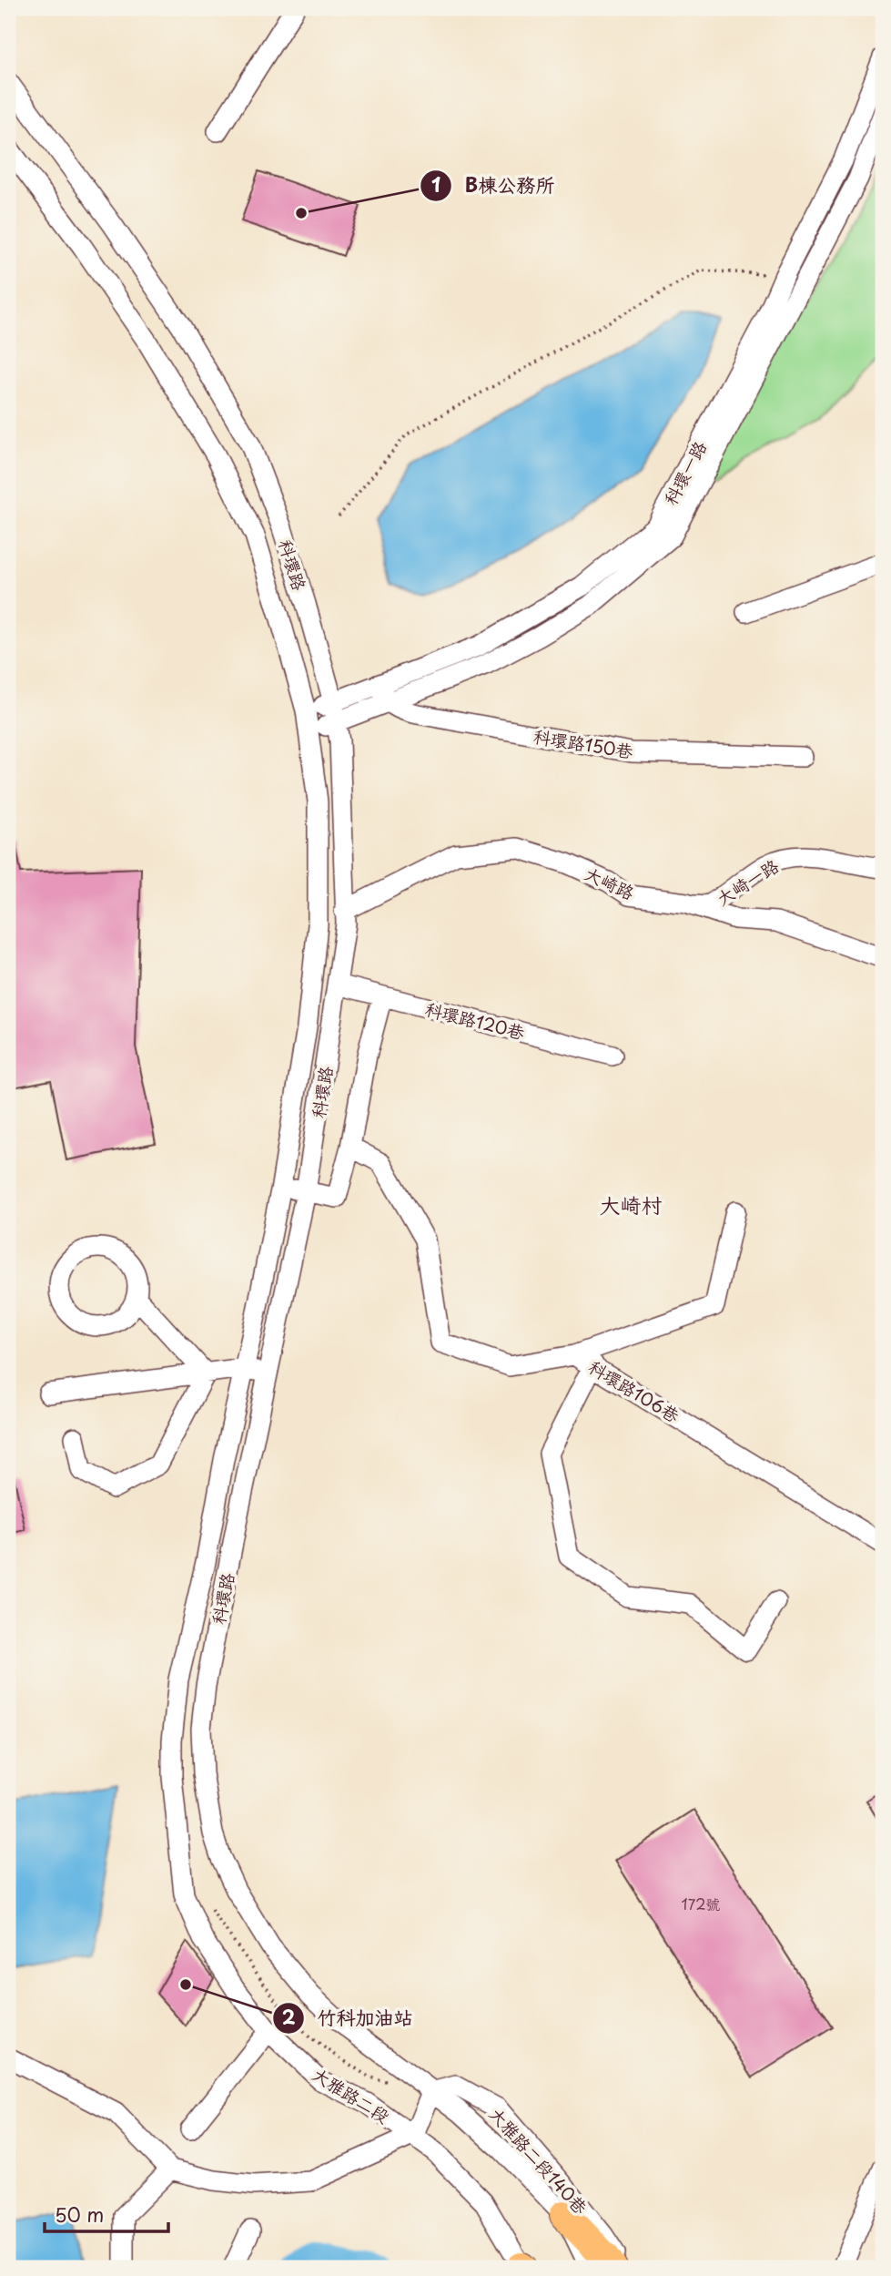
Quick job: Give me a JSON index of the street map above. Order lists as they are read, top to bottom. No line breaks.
{"streets":{"street":["科環一路","科環路","科環路150巷","大崎一路","大崎路","科環路120巷","科環路106巷","大雅路二段","大雅路二段140巷"]},"crossings":[["科環一路","科環路"],["科環一路","科環路150巷"],["科環路","大崎路"],["科環路","科環路120巷"],["科環路","大雅路二段"],["科環路","大雅路二段140巷"],["大崎一路","大崎路"]],"districts":["大崎村"],"places":["B棟公務所","竹科加油站"],"house_numbers":["172號"],"scale_bar":"50 m"}
